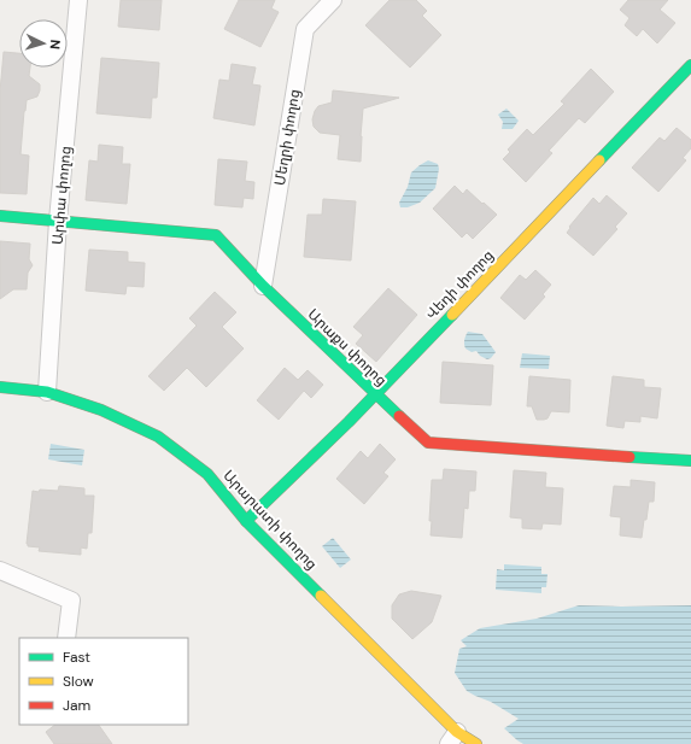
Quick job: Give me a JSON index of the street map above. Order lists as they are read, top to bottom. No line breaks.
{"streets":{"street":["Մեղրի փողոց","Արփա փողոց","Վեդի փողոց","Արաքս փողոց","Արարատի փողոց"]},"crossings":[["Մեղրի փողոց","Արաքս փողոց"],["Արփա փողոց","Արաքս փողոց"],["Արփա փողոց","Արարատի փողոց"],["Վեդի փողոց","Արաքս փողոց"],["Վեդի փողոց","Արարատի փողոց"]],"legend":["Fast","Slow","Jam"],"north":"right"}
